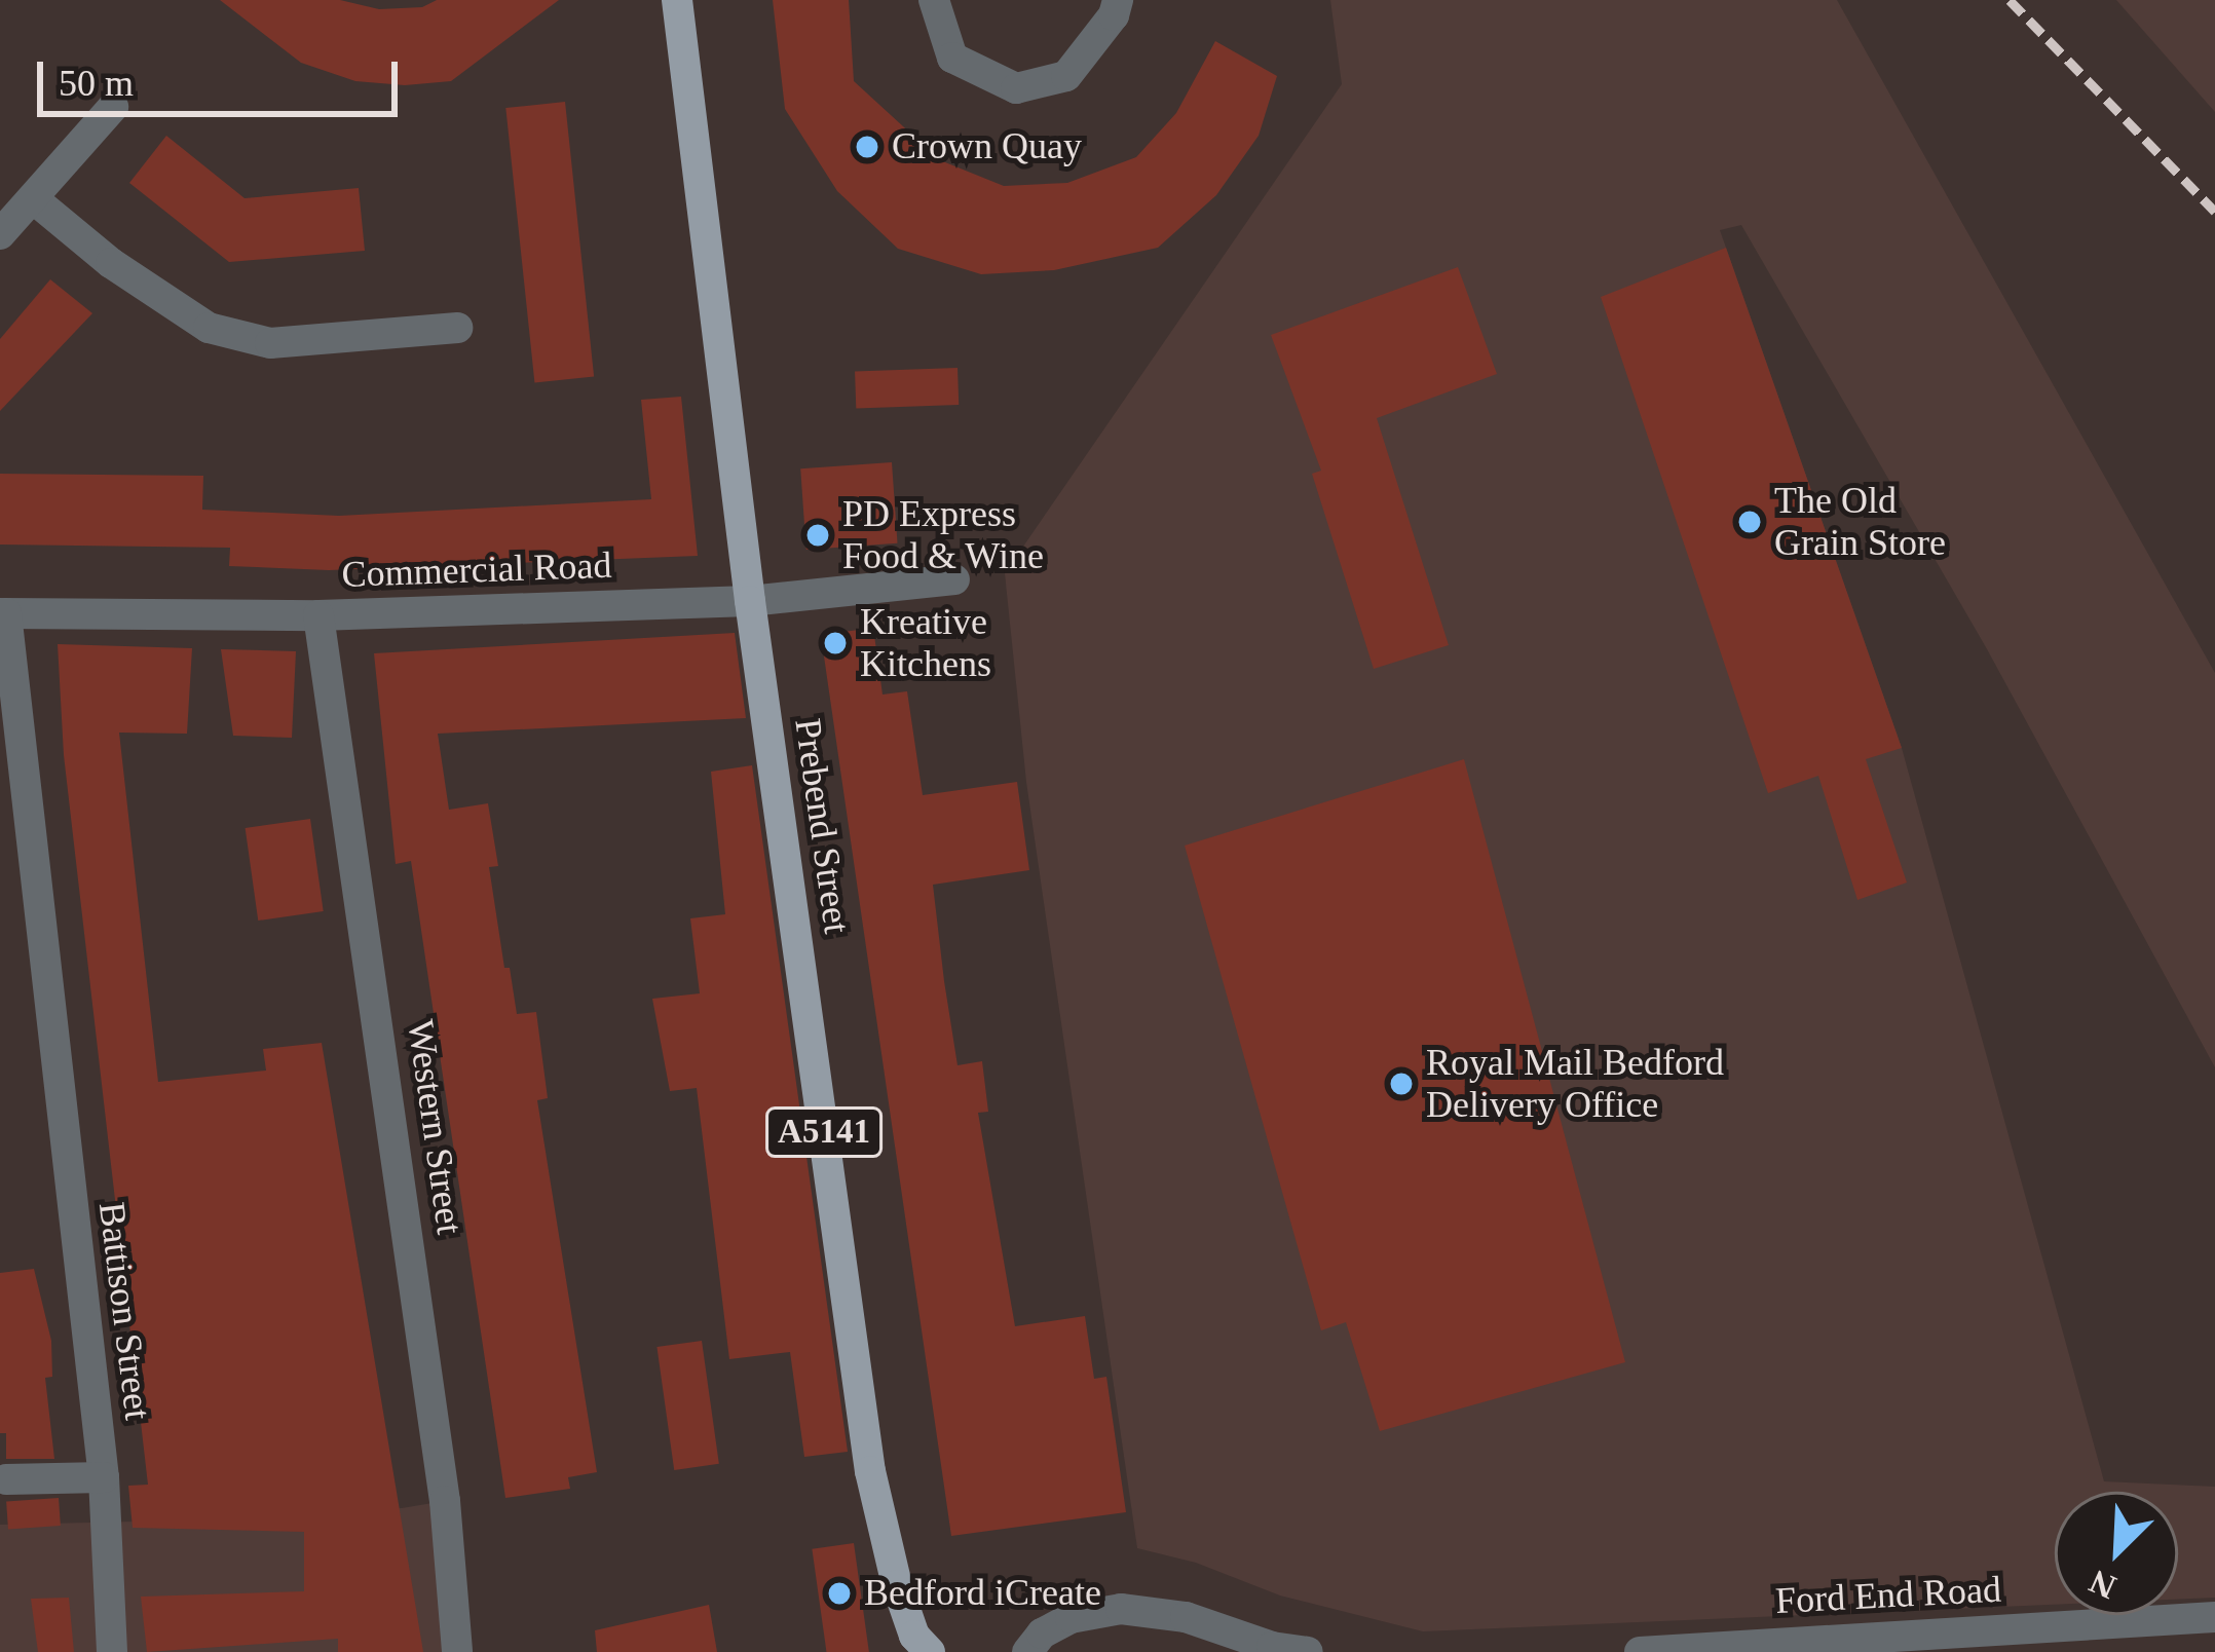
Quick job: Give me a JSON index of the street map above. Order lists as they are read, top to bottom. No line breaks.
{"streets":{"main road":["Prebend Street","A5141"],"street":["Commercial Road","Western Street","Battison Street","Ford End Road"]},"crossings":[["Commercial Road","Prebend Street"],["Commercial Road","Western Street"],["Commercial Road","Battison Street"]],"places":["Crown Quay","The Old Grain Store","PD Express Food & Wine","Kreative Kitchens","Royal Mail Bedford Delivery Office","Bedford iCreate"],"scale_bar":"50 m","north":"bottom left"}
